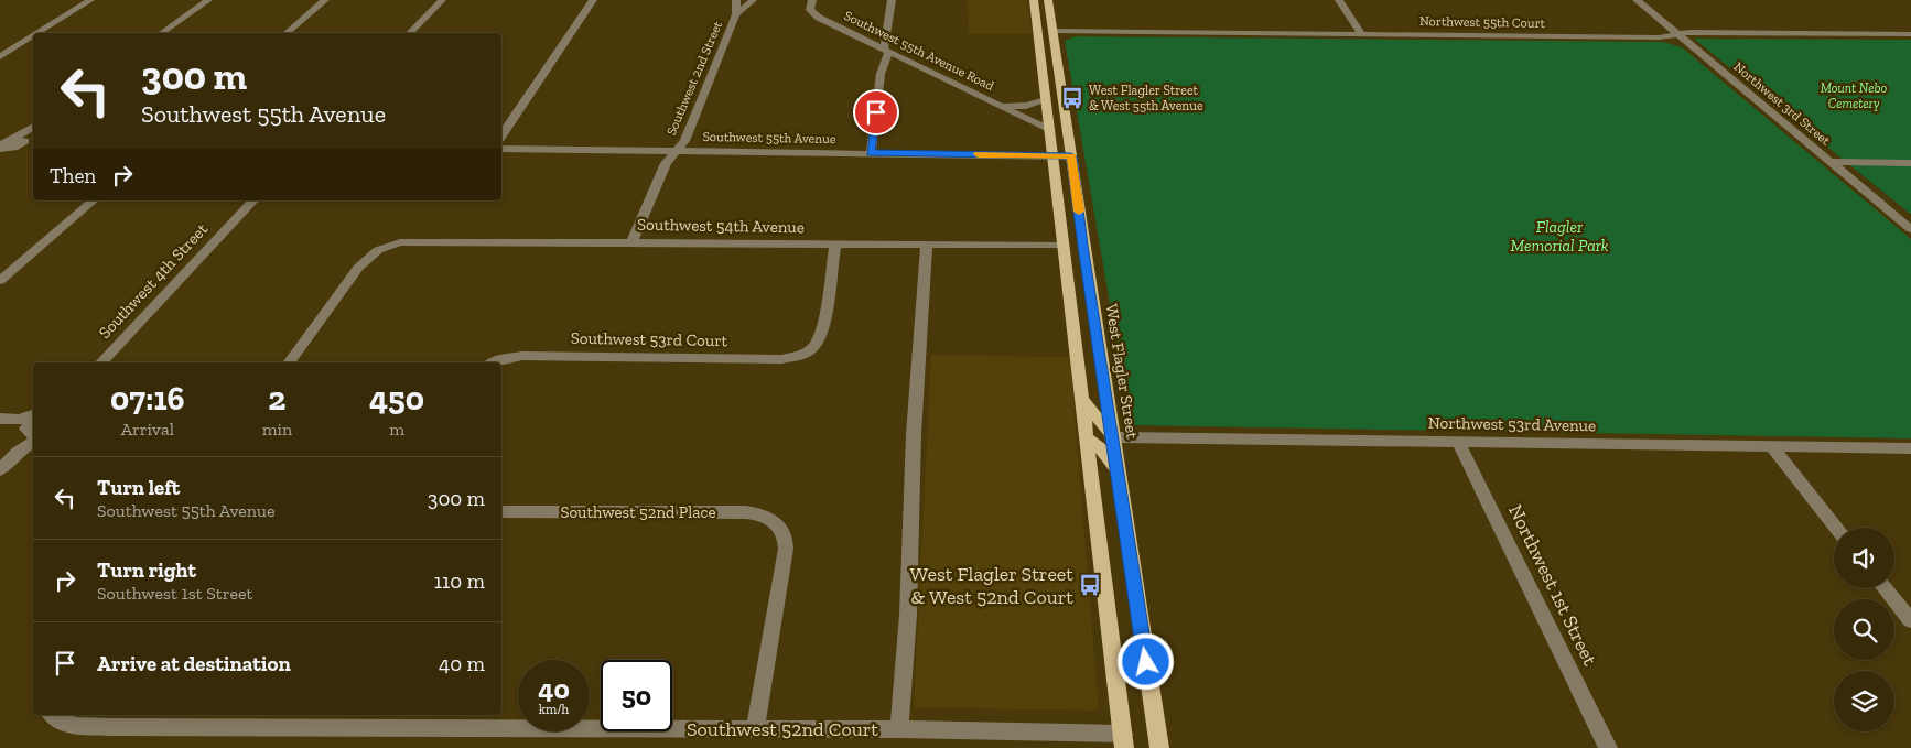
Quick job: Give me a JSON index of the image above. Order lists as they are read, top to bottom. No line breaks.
{"streets":{"main road":["West Flagler Street"],"street":["Northwest 55th Court","Southwest 55th Avenue Road","Southwest 2nd Street","Northwest 3rd Street","Southwest 55th Avenue","Southwest 54th Avenue","Southwest 4th Street","Southwest 53rd Court","Northwest 53rd Avenue","Southwest 52nd Place","Northwest 1st Street","Southwest 52nd Court"]},"crossings":[["Northwest 55th Court","Northwest 3rd Street"],["Northwest 55th Court","West Flagler Street"],["Southwest 2nd Street","Southwest 55th Avenue"],["Southwest 2nd Street","Southwest 54th Avenue"],["Southwest 55th Avenue","West Flagler Street"],["Southwest 54th Avenue","Southwest 53rd Court"],["West Flagler Street","Northwest 53rd Avenue"],["Northwest 53rd Avenue","Northwest 1st Street"],["Southwest 52nd Place","Southwest 52nd Court"]],"parks":["Mount Nebo Cemetery","Flagler Memorial Park"],"places":{"bus stop":["West Flagler Street & West 55th Avenue","West Flagler Street & West 52nd Court"]},"page":{"turn":["300 m","Southwest 55th Avenue"],"then":"Then","eta":["07:16","Arrival","2","min","450","m"],"list":[{"name":"Turn left","note":"Southwest 55th Avenue","value":"300 m"},{"name":"Turn right","note":"Southwest 1st Street","value":"110 m"},{"name":"Arrive at destination","value":"40 m"}],"speed":"40 km/h","limit":"50"}}
